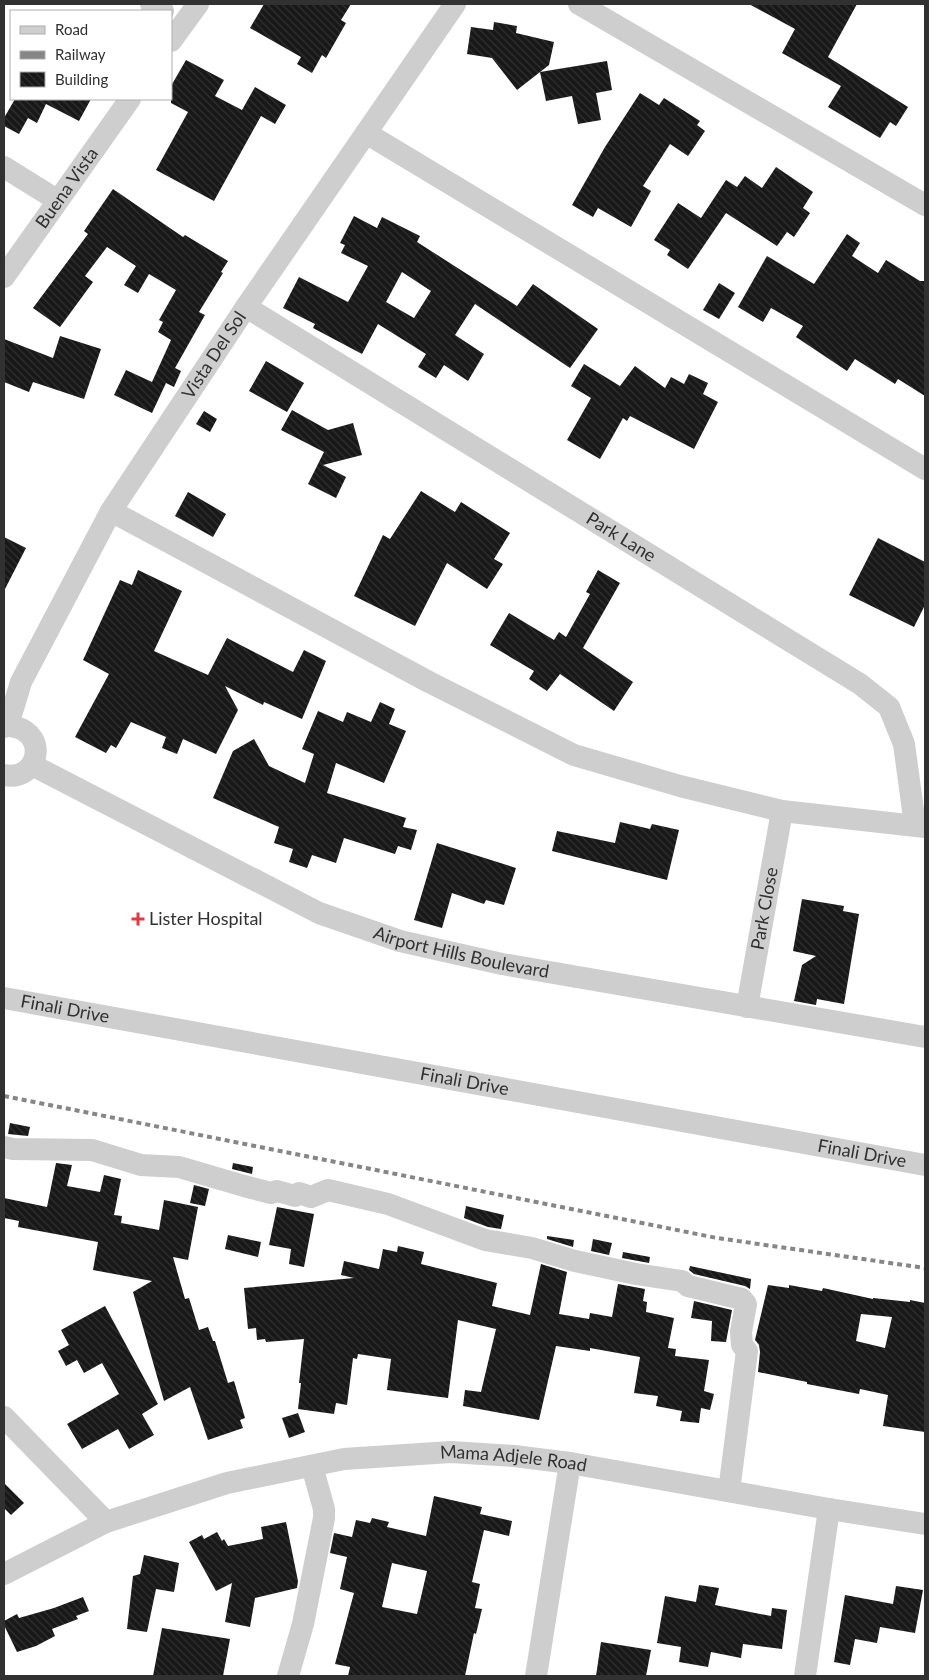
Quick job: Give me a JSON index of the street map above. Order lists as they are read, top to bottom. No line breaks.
{"streets":{"street":["Buena Vista","Vista Del Sol","Park Lane","Park Close","Airport Hills Boulevard","Finali Drive","Mama Adjele Road"]},"crossings":[["Vista Del Sol","Park Lane"],["Park Close","Airport Hills Boulevard"]],"places":{"health":["Lister Hospital"]},"legend":["Road","Railway","Building"]}
